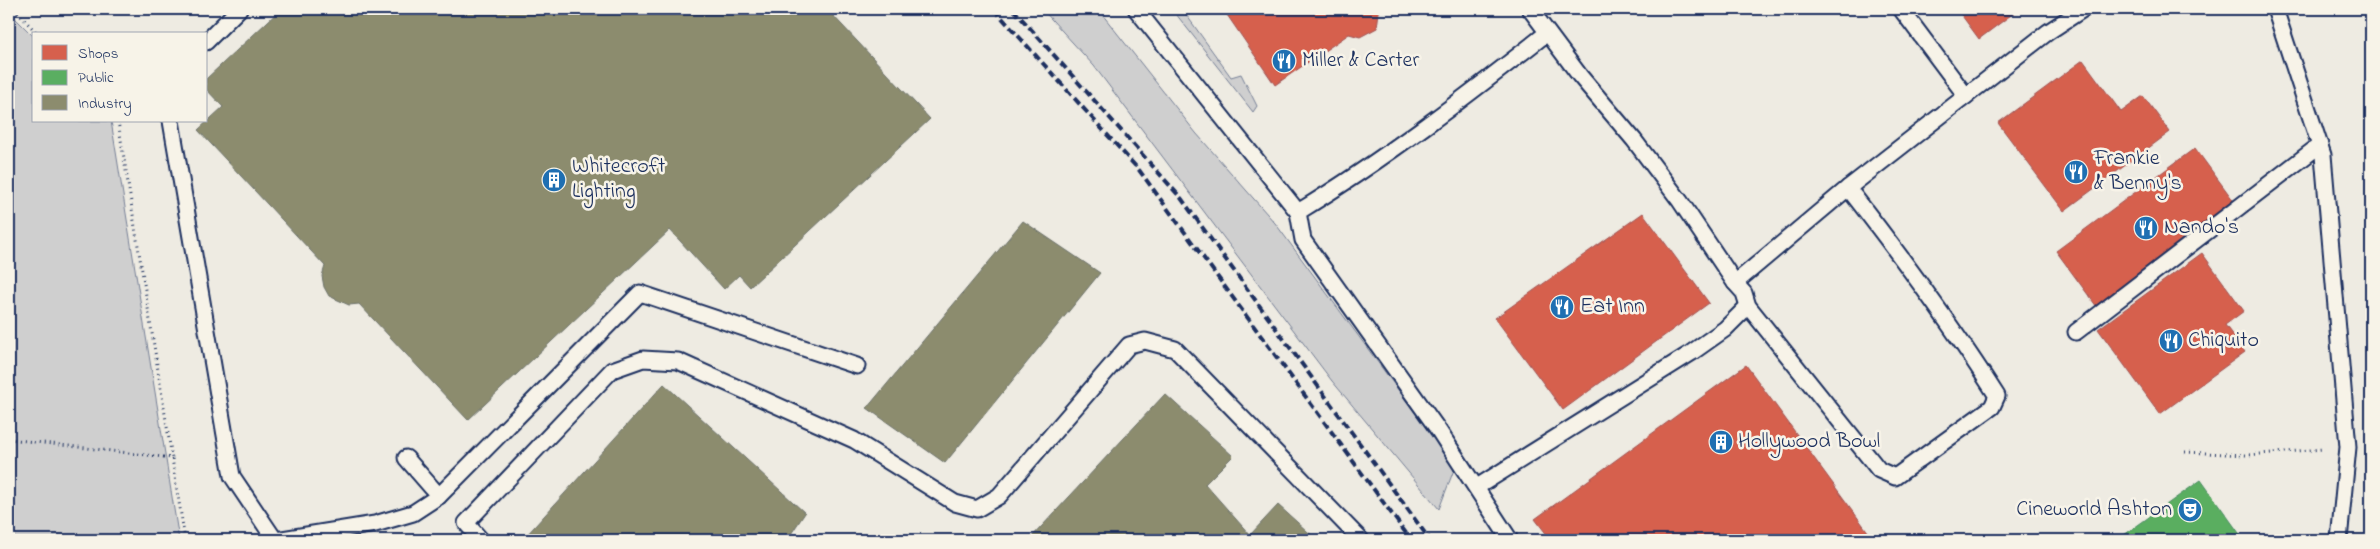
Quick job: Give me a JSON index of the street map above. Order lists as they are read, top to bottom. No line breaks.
{"places":{"restaurant":["Miller & Carter","Frankie & Benny's","Nando's","Eat Inn","Chiquito"],"building":["Whitecroft Lighting","Hollywood Bowl"],"theatre":["Cineworld Ashton"]},"legend":["Shops","Public","Industry"]}
